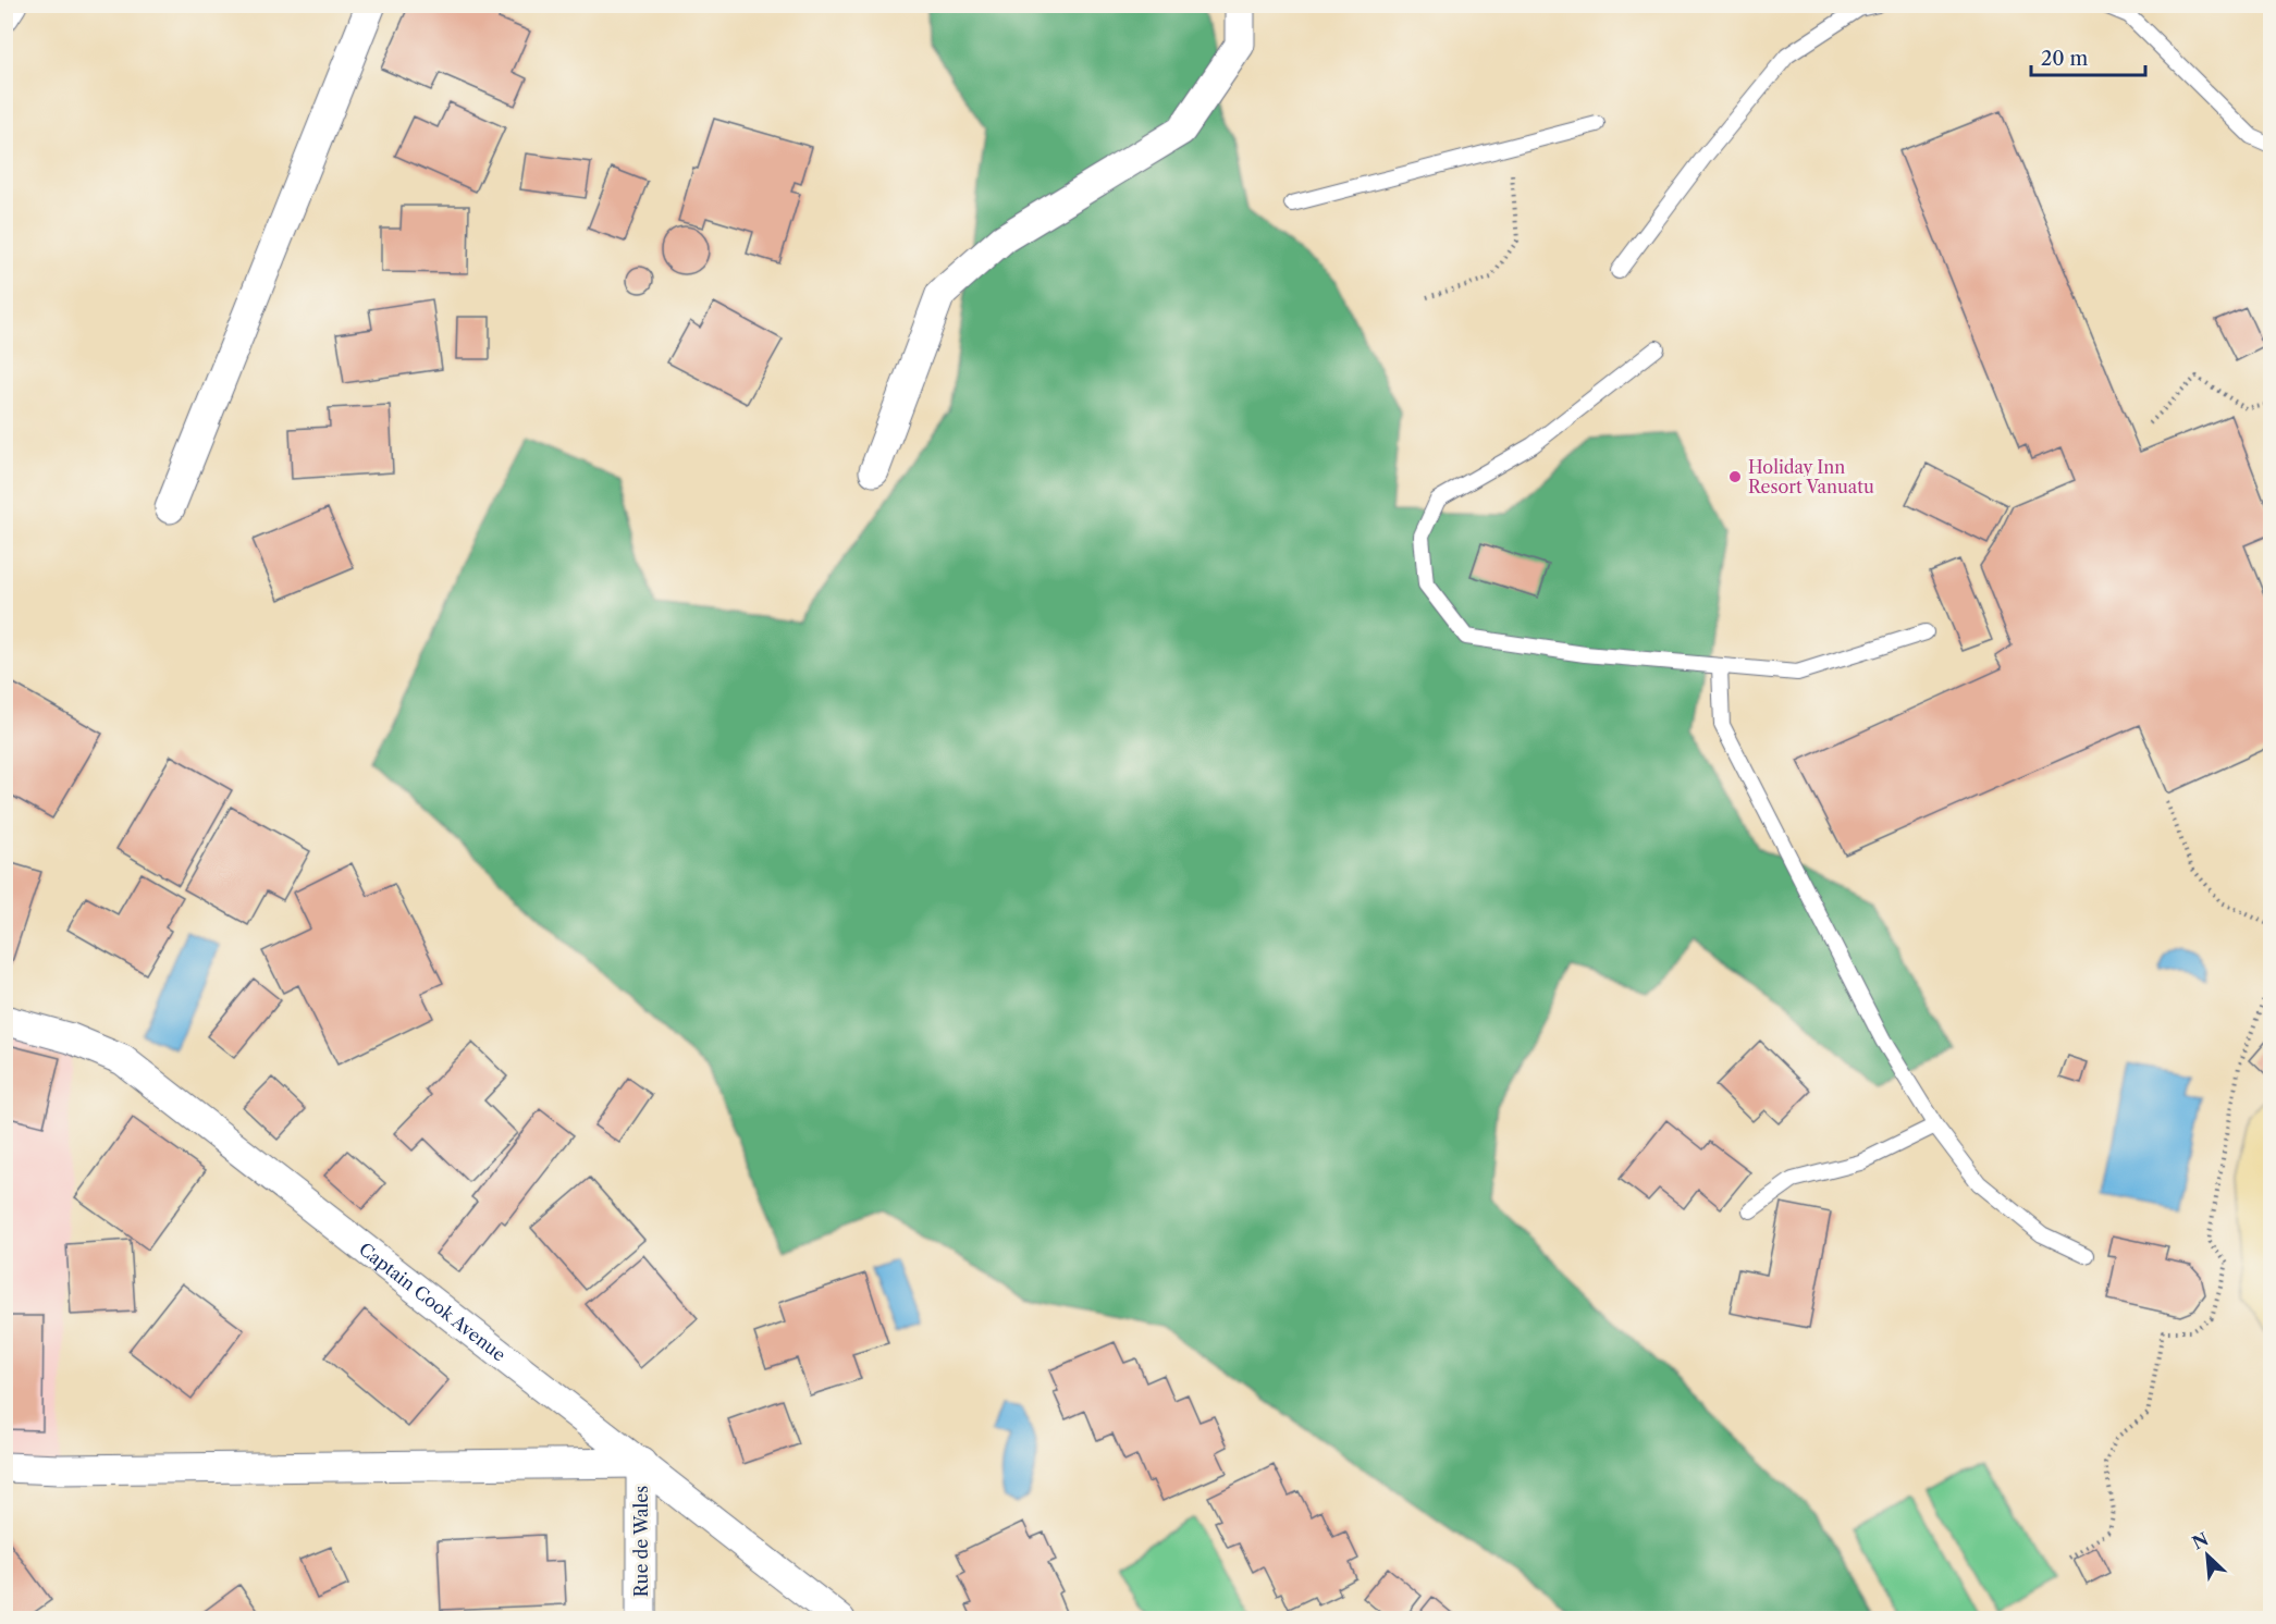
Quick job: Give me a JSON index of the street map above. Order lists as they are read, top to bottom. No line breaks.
{"streets":{"street":["Captain Cook Avenue","Rue de Wales"]},"crossings":[["Captain Cook Avenue","Rue de Wales"]],"places":["Holiday Inn Resort Vanuatu"],"scale_bar":"20 m","north":"top left"}
